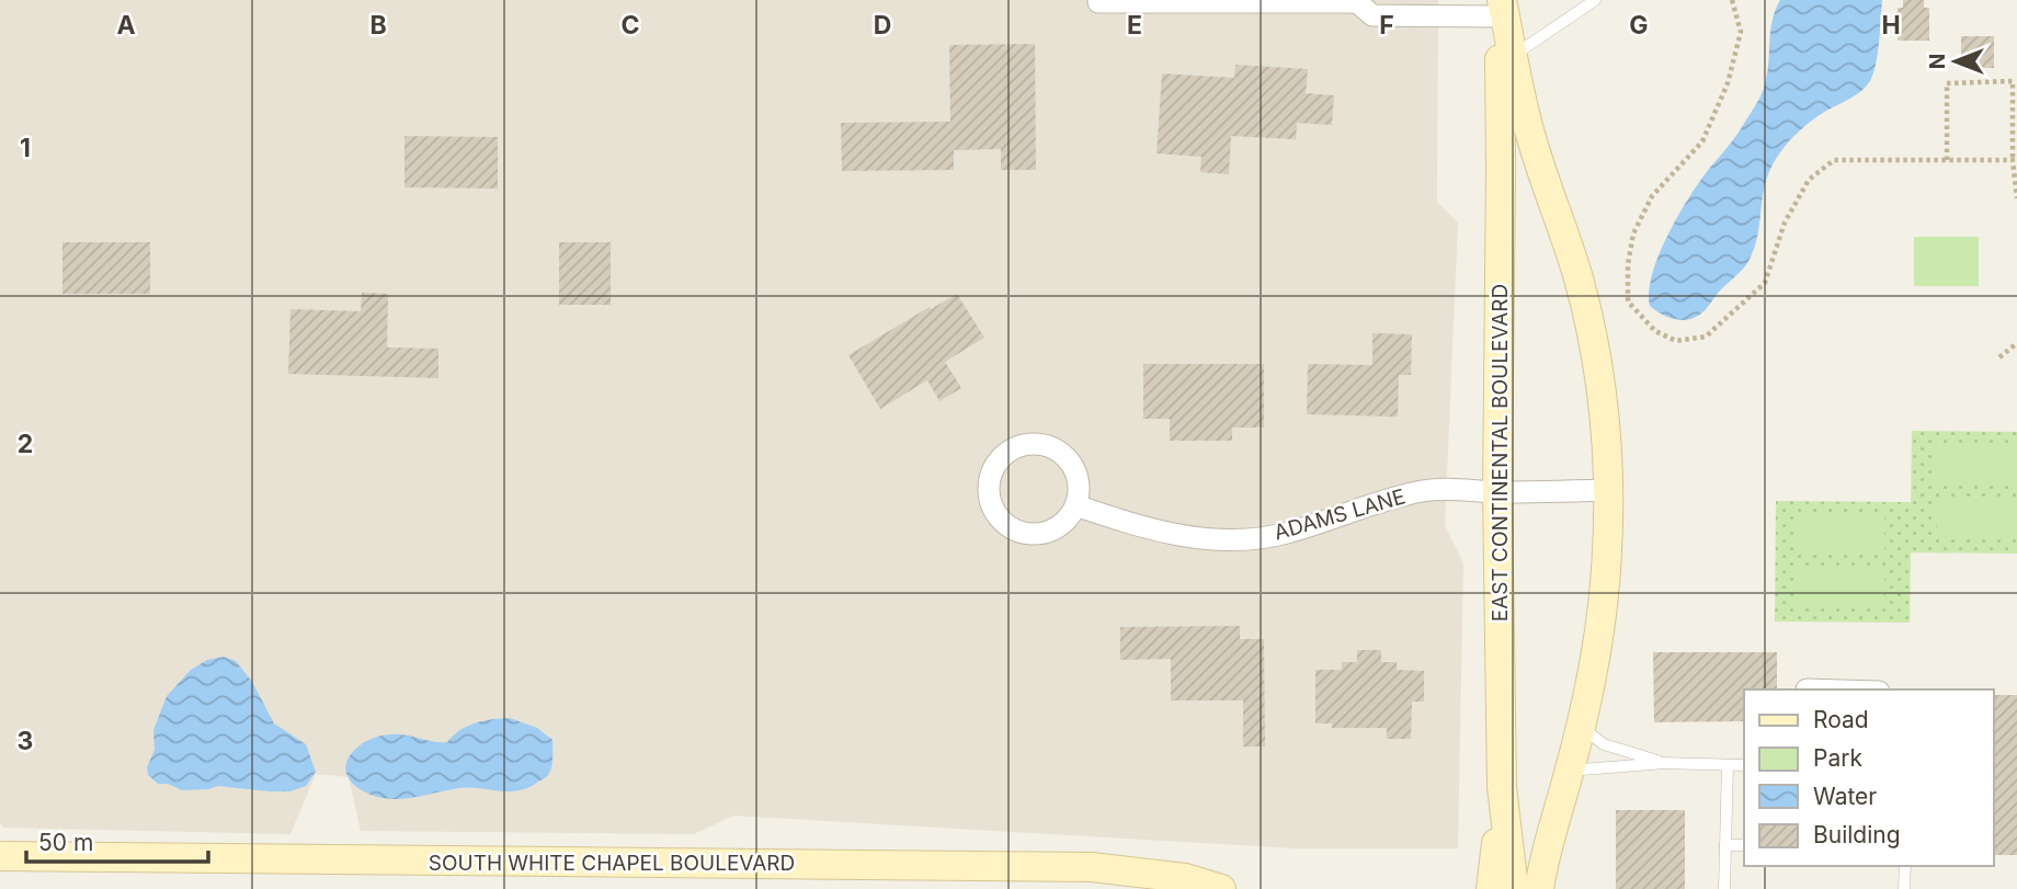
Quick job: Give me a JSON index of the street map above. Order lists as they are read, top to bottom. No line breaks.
{"streets":{"main road":["EAST CONTINENTAL BOULEVARD","SOUTH WHITE CHAPEL BOULEVARD"],"street":["ADAMS LANE"]},"crossings":[["EAST CONTINENTAL BOULEVARD","ADAMS LANE"]],"legend":["Road","Park","Water","Building"],"scale_bar":"50 m","north":"left","grid":{"columns":["A","B","C","D","E","F","G","H"],"rows":["1","2","3"]}}
